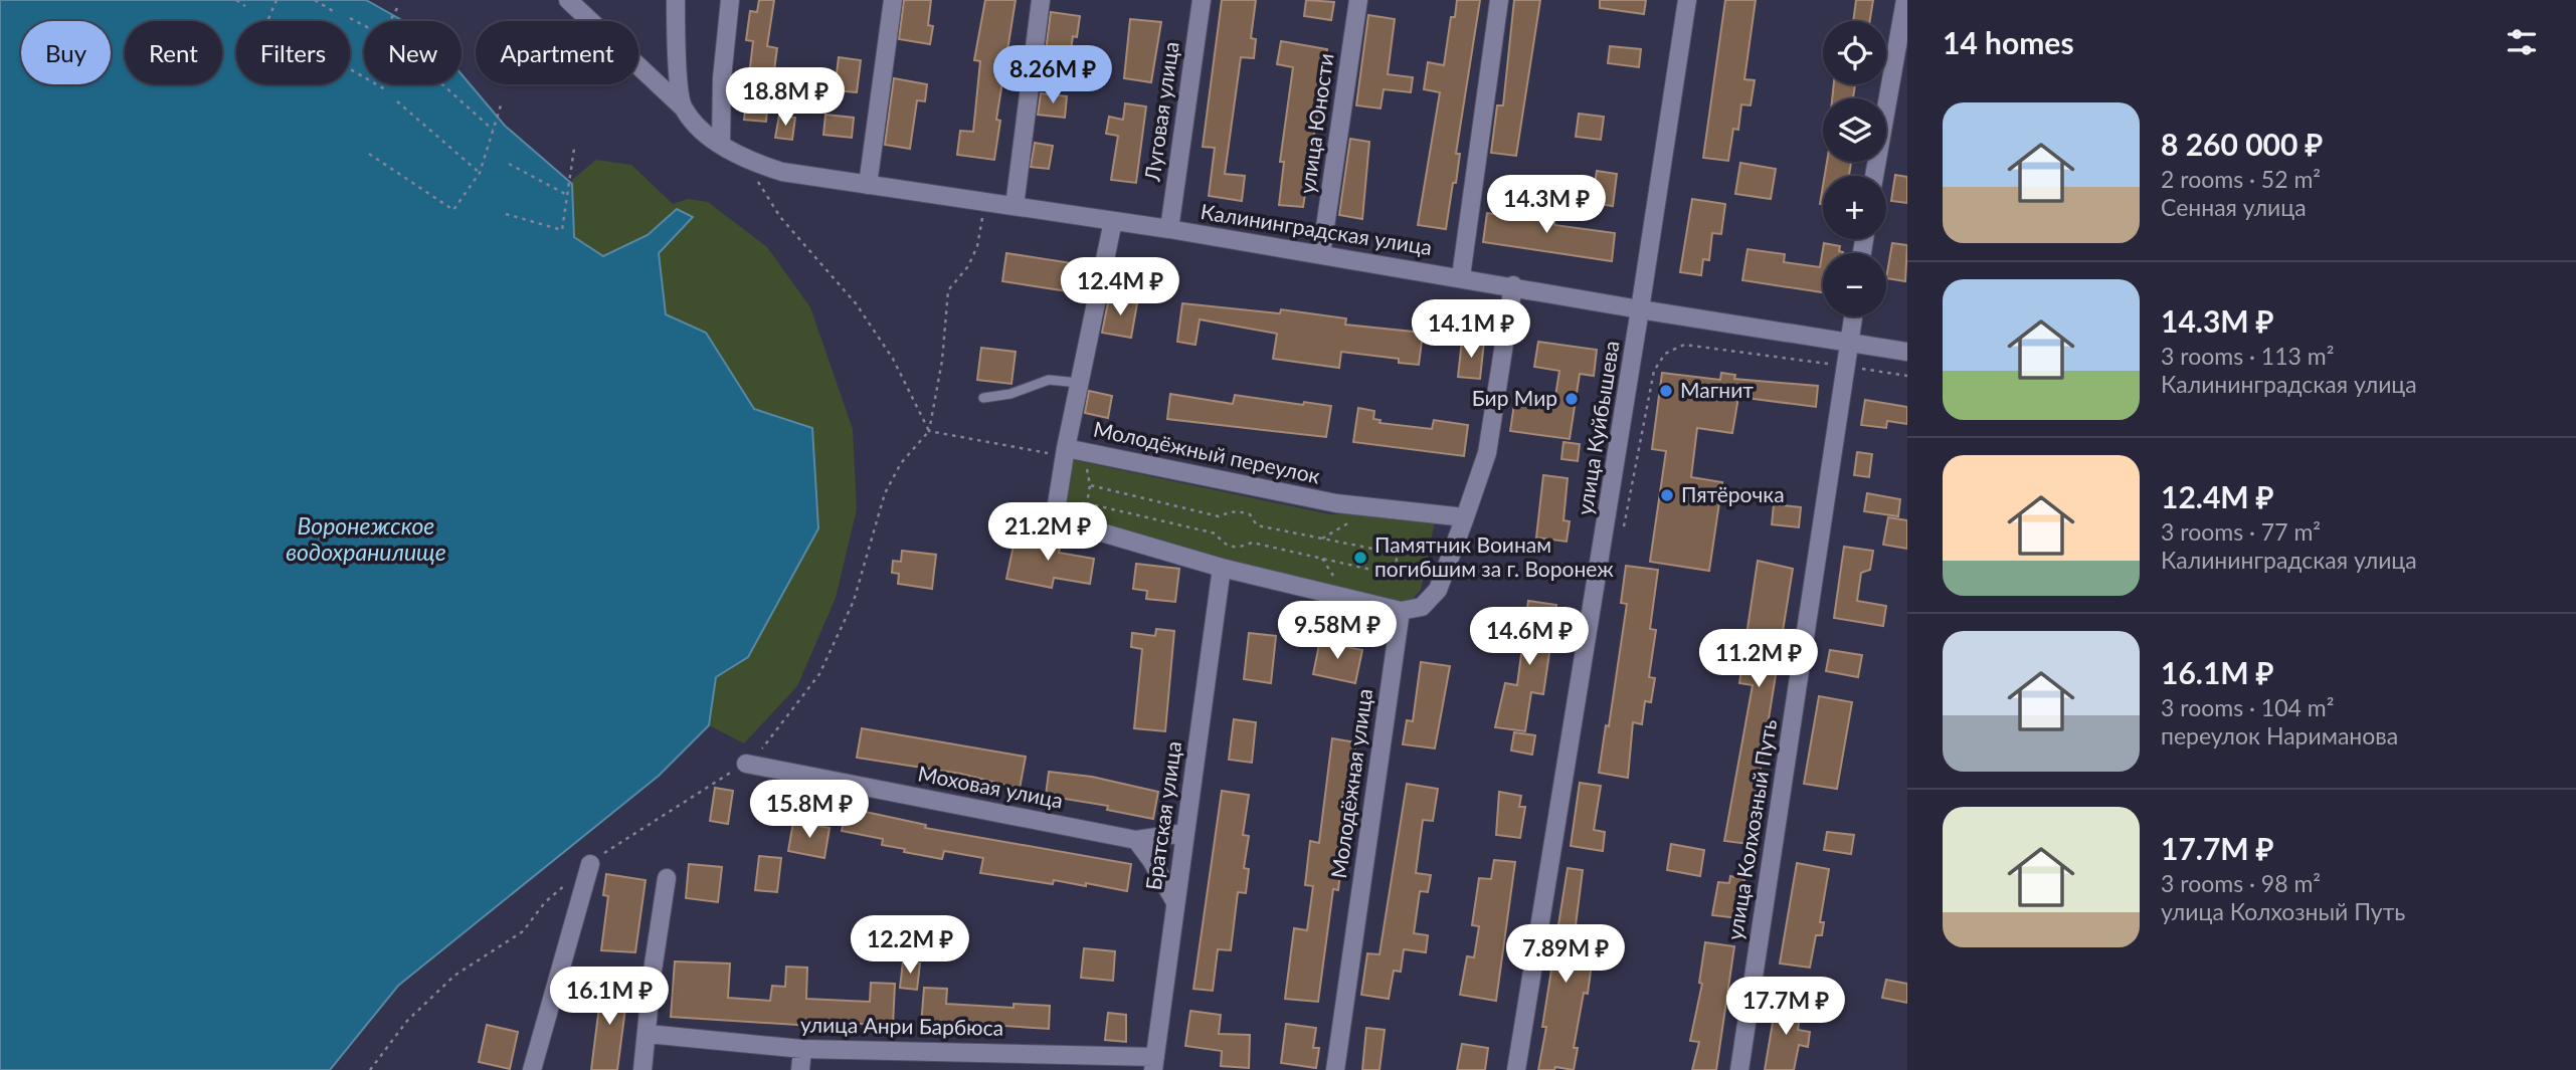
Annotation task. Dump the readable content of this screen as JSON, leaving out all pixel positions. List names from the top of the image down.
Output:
{
  "streets": {
    "street": [
      "Луговая улица",
      "улица Юности",
      "Калининградская улица",
      "улица Куйбышева",
      "Молодёжный переулок",
      "Молодёжная улица",
      "Моховая улица",
      "Братская улица",
      "улица Колхозный Путь",
      "улица Анри Барбюса"
    ]
  },
  "crossings": [
    ["Луговая улица", "Калининградская улица"],
    ["улица Юности", "Калининградская улица"],
    ["Калининградская улица", "улица Куйбышева"],
    ["Калининградская улица", "улица Колхозный Путь"],
    ["Молодёжный переулок", "Молодёжная улица"],
    ["Молодёжный переулок", "Братская улица"],
    ["Моховая улица", "Братская улица"],
    ["Братская улица", "улица Анри Барбюса"]
  ],
  "water": ["Воронежское водохранилище"],
  "places": [
    "Магнит",
    "Бир Мир",
    "Пятёрочка",
    "Памятник Воинам погибшим за г. Воронеж"
  ],
  "page": {
    "heading": "14 homes",
    "map_buttons": ["+", "−"],
    "chip": [
      "Buy",
      "Rent",
      "Filters",
      "New",
      "Apartment"
    ],
    "price": [
      "8.26M ₽",
      "18.8M ₽",
      "14.3M ₽",
      "12.4M ₽",
      "14.1M ₽",
      "21.2M ₽",
      "9.58M ₽",
      "14.6M ₽",
      "11.2M ₽",
      "15.8M ₽",
      "12.2M ₽",
      "7.89M ₽",
      "16.1M ₽",
      "17.7M ₽"
    ],
    "list": [
      {
        "name": "8 260 000 ₽",
        "note": "2 rooms · 52 m² · Сенная улица"
      },
      {
        "name": "14.3M ₽",
        "note": "3 rooms · 113 m² · Калининградская улица"
      },
      {
        "name": "12.4M ₽",
        "note": "3 rooms · 77 m² · Калининградская улица"
      },
      {
        "name": "16.1M ₽",
        "note": "3 rooms · 104 m² · переулок Нариманова"
      },
      {
        "name": "17.7M ₽",
        "note": "3 rooms · 98 m² · улица Колхозный Путь"
      }
    ]
  }
}
